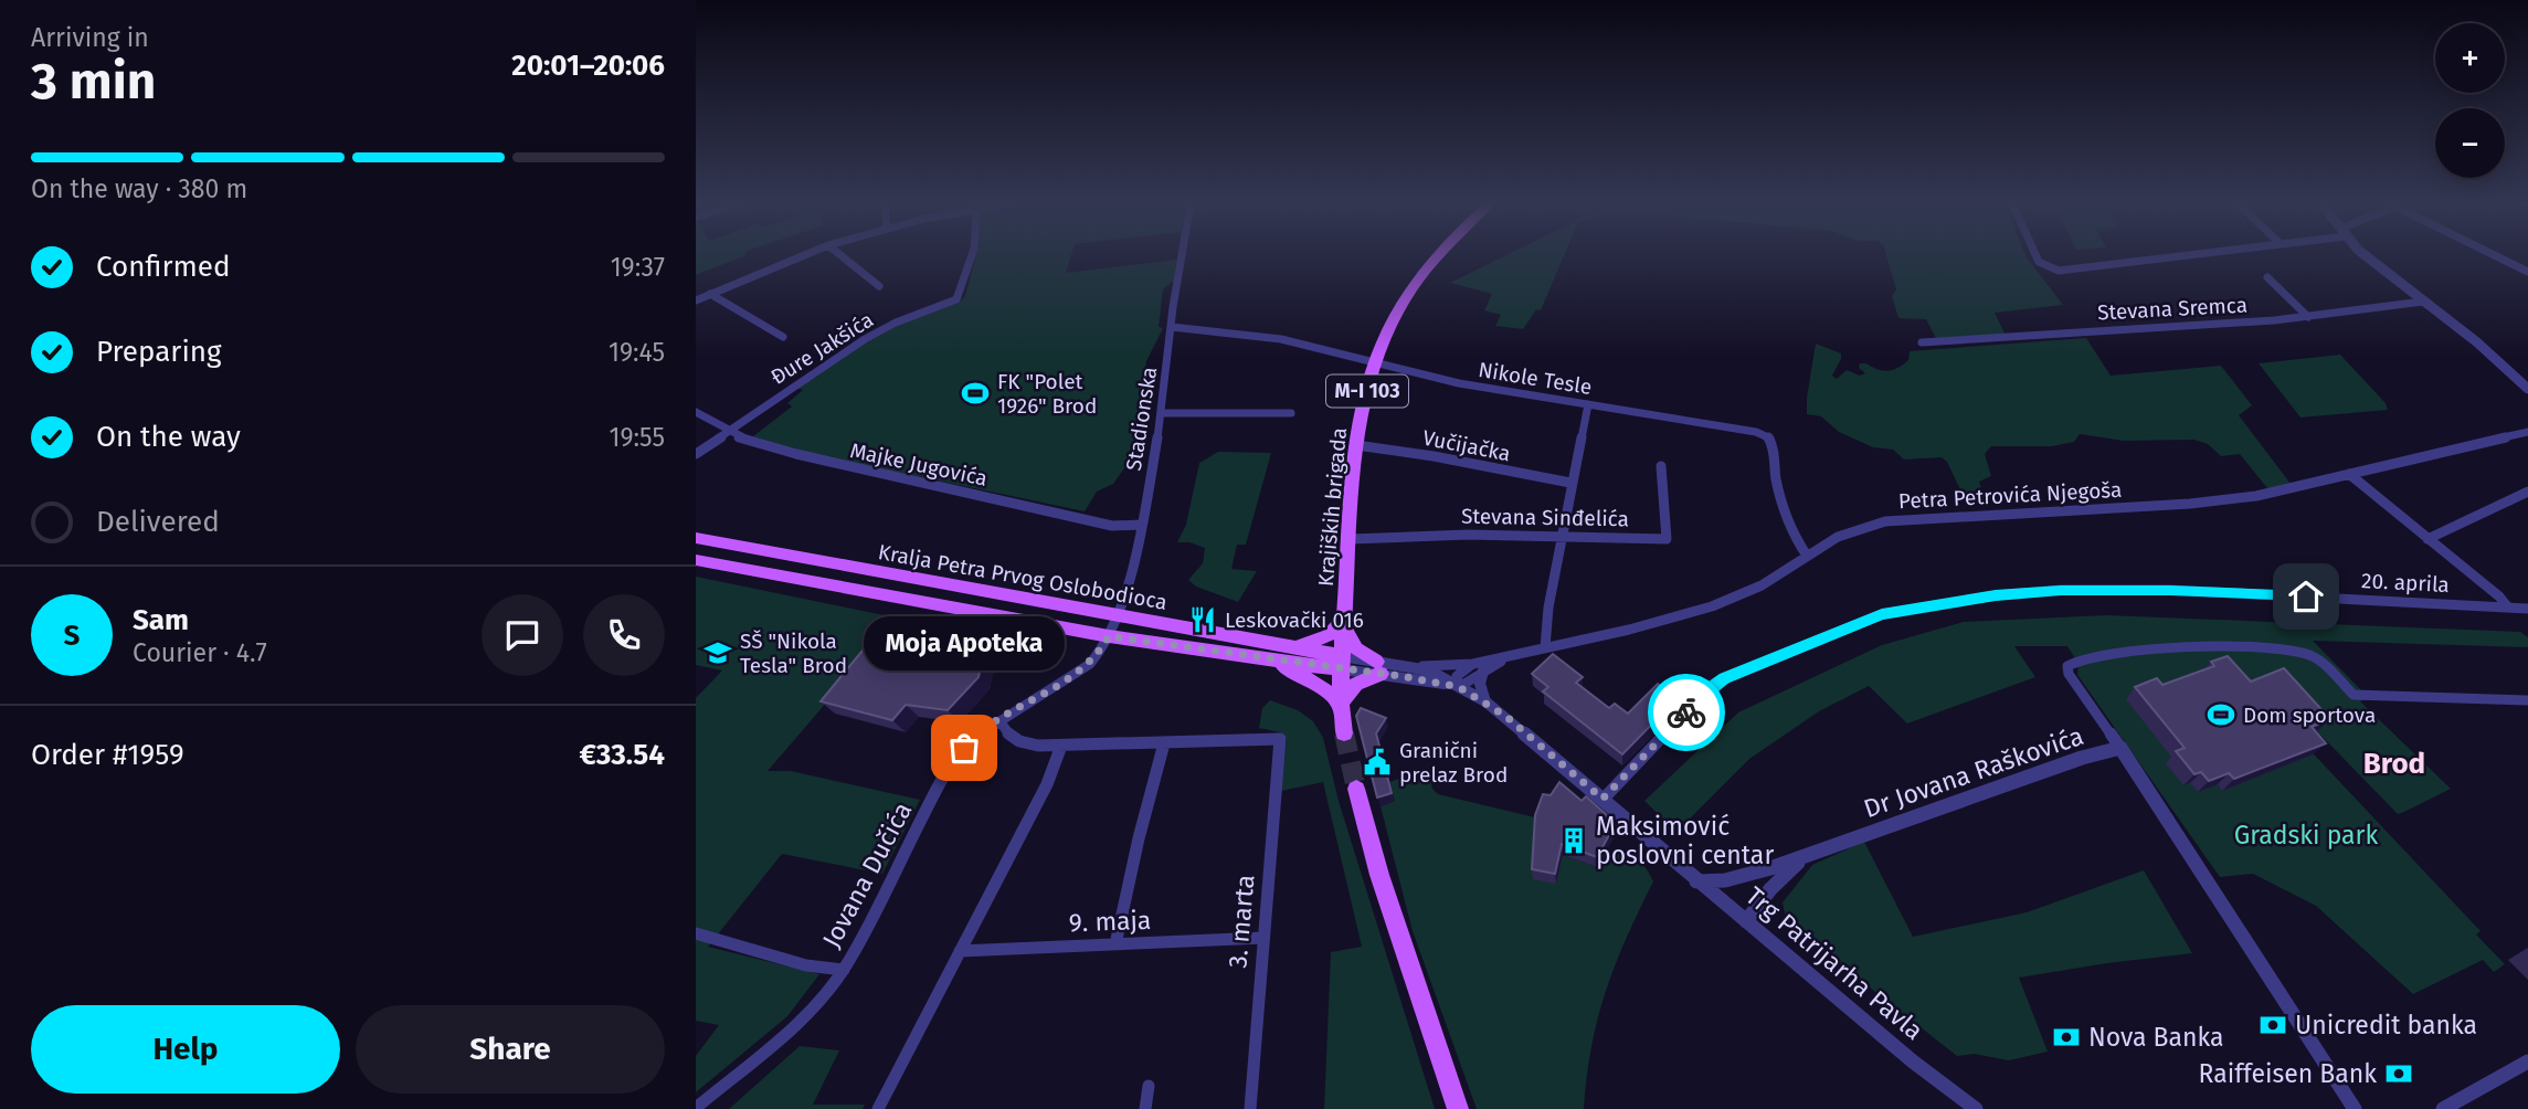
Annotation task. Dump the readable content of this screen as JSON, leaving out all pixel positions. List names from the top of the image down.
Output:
{
  "streets": {
    "main road": ["M-I 103", "Krajiških brigada", "Kralja Petra Prvog Oslobodioca"],
    "street": [
      "Stevana Sremca",
      "Đure Jakšića",
      "Nikole Tesle",
      "Stadionska",
      "Vučijačka",
      "Majke Jugovića",
      "Petra Petrovića Njegoša",
      "Stevana Sinđelića",
      "20. aprila",
      "Dr Jovana Raškovića",
      "Jovana Dučića",
      "9. maja",
      "3. marta",
      "Trg Patrijarha Pavla"
    ]
  },
  "crossings": [
    ["Đure Jakšića", "Majke Jugovića"],
    ["Nikole Tesle", "Stadionska"],
    ["Nikole Tesle", "Petra Petrovića Njegoša"],
    ["Nikole Tesle", "Krajiških brigada"],
    ["M-I 103", "Petra Petrovića Njegoša"],
    ["M-I 103", "Krajiških brigada"],
    ["M-I 103", "Kralja Petra Prvog Oslobodioca"],
    ["Stadionska", "Majke Jugovića"],
    ["Stadionska", "Kralja Petra Prvog Oslobodioca"],
    ["Stadionska", "Jovana Dučića"],
    ["Vučijačka", "Krajiških brigada"],
    ["Petra Petrovića Njegoša", "Krajiških brigada"],
    ["Petra Petrovića Njegoša", "Kralja Petra Prvog Oslobodioca"],
    ["Petra Petrovića Njegoša", "Trg Patrijarha Pavla"],
    ["Krajiških brigada", "Stevana Sinđelića"],
    ["Krajiških brigada", "Kralja Petra Prvog Oslobodioca"],
    ["Kralja Petra Prvog Oslobodioca", "Jovana Dučića"],
    ["20. aprila", "Trg Patrijarha Pavla"],
    ["Dr Jovana Raškovića", "Trg Patrijarha Pavla"],
    ["9. maja", "3. marta"]
  ],
  "districts": ["Brod"],
  "parks": ["Gradski park"],
  "places": {
    "sports": ["FK \"Polet 1926\" Brod", "Dom sportova"],
    "restaurant": ["Leskovački 016"],
    "school or university": ["SŠ \"Nikola Tesla\" Brod"],
    "other": ["Moja Apoteka"],
    "public building": ["Granični prelaz Brod"],
    "building": ["Maksimović poslovni centar"],
    "bank": ["Unicredit banka", "Nova Banka", "Raiffeisen Bank"]
  },
  "page": {
    "heading": ["3 min", "Arriving in", "20:01–20:06"],
    "panel": [
      "Sam",
      "Courier · 4.7",
      "Order #1959",
      "€33.54"
    ],
    "map_buttons": ["+", "−"],
    "bar": "On the way · 380 m",
    "list": [
      ["Confirmed", "19:37"],
      ["Preparing", "19:45"],
      ["On the way", "19:55"],
      "Delivered"
    ],
    "round": "S",
    "bubble": "Moja Apoteka",
    "buttons": ["Help", "Share"]
  }
}
